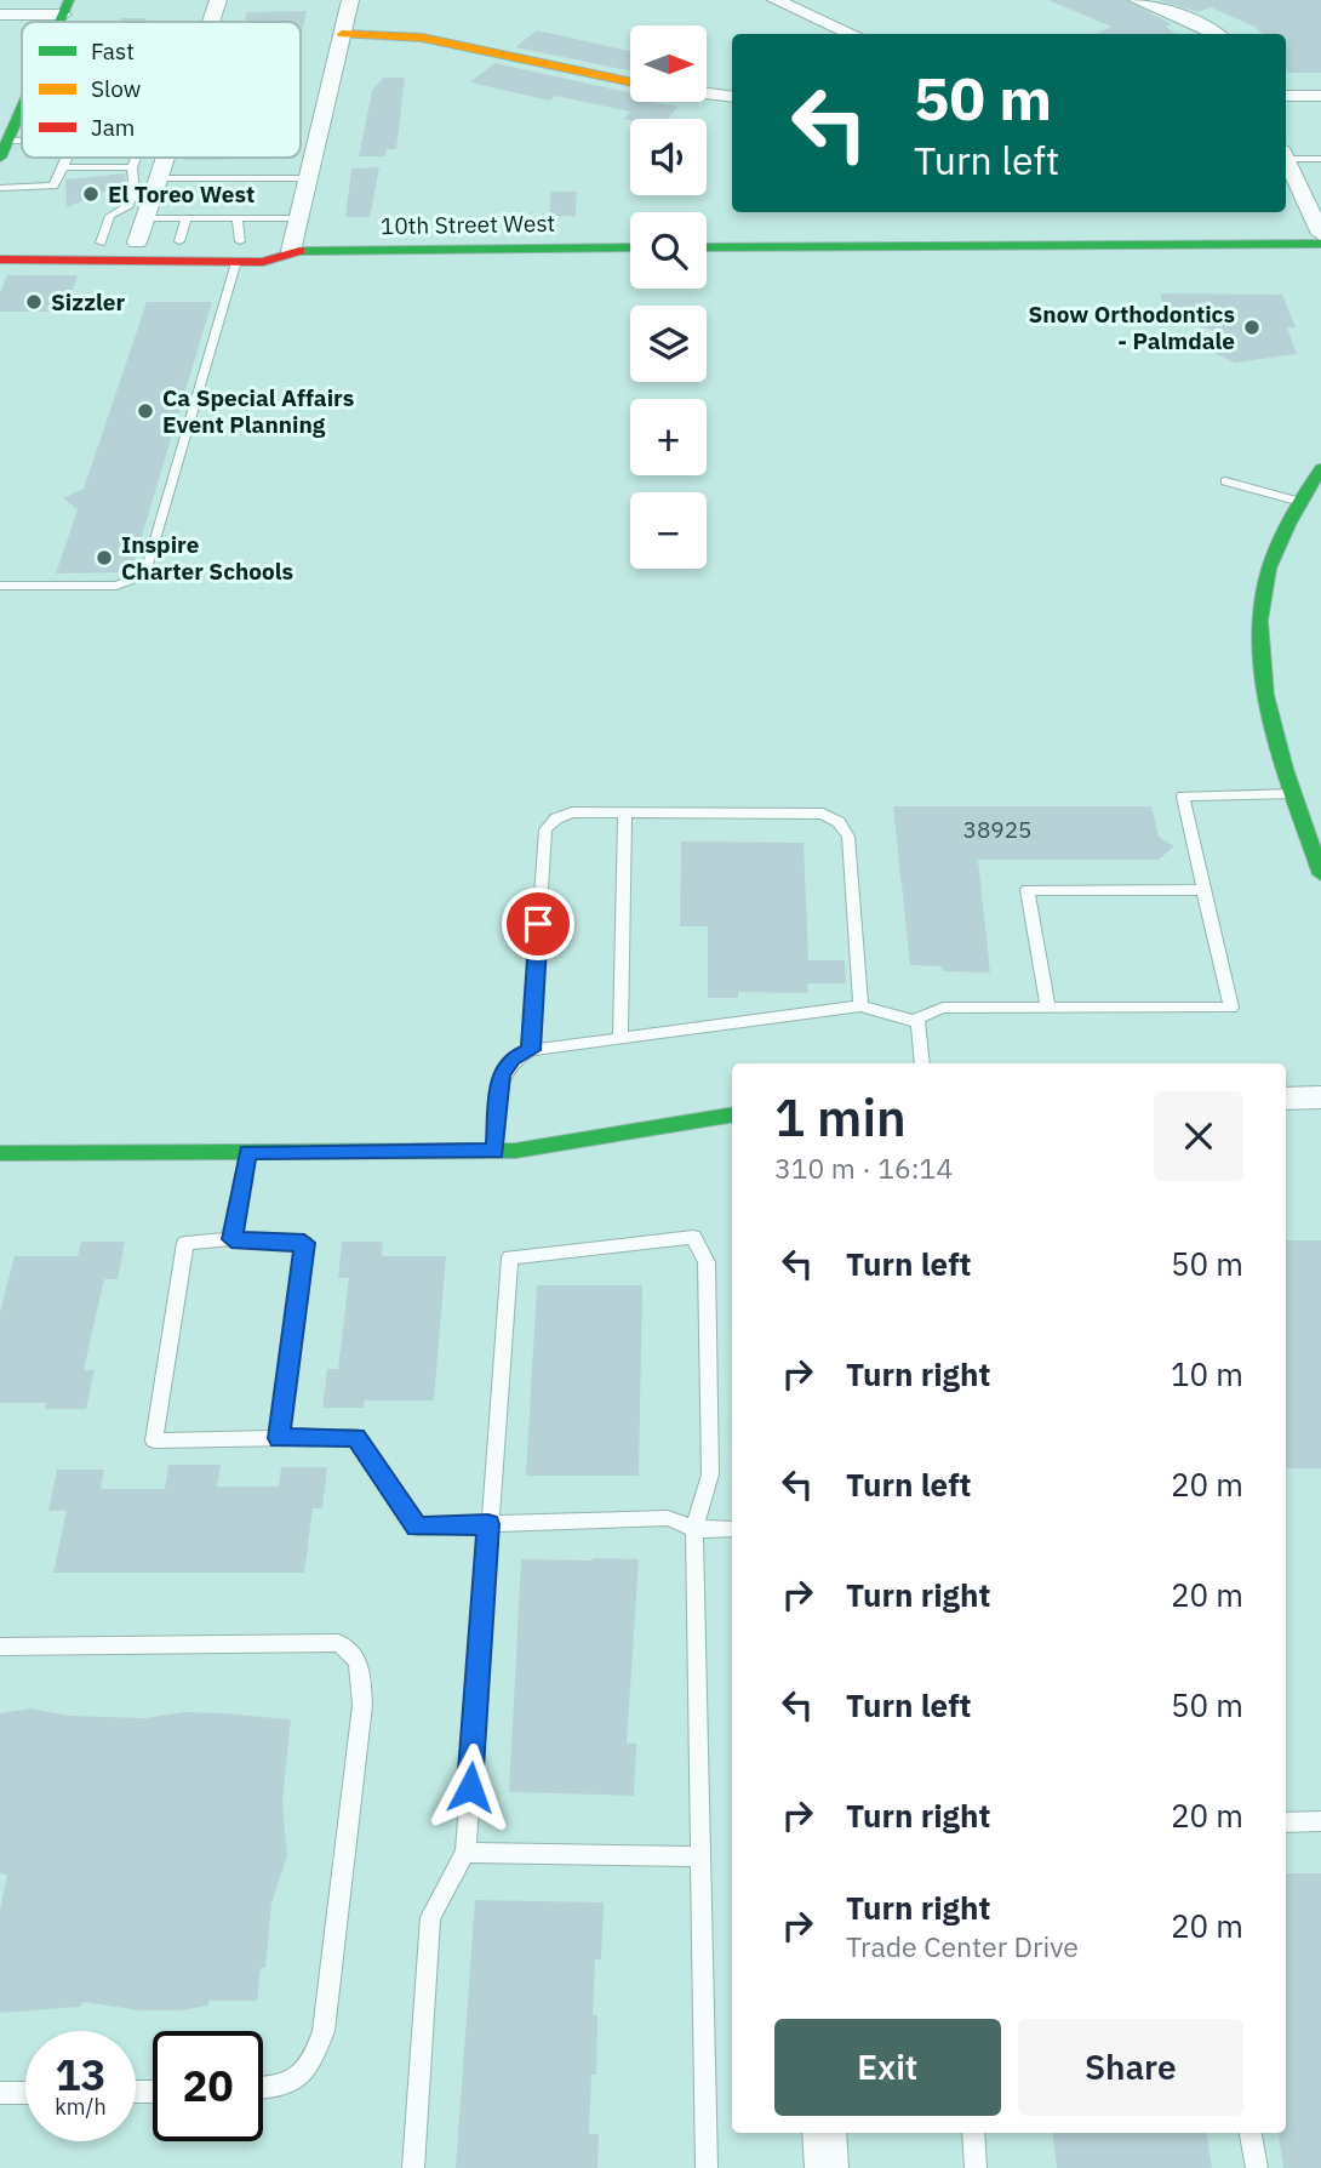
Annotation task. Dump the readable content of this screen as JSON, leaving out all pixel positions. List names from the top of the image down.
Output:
{
  "streets": {
    "main road": ["10th Street West"]
  },
  "places": [
    "El Toreo West",
    "Sizzler",
    "Snow Orthodontics - Palmdale",
    "Ca Special Affairs Event Planning",
    "Inspire Charter Schools"
  ],
  "house_numbers": ["38925"],
  "legend": ["Fast", "Slow", "Jam"],
  "north": "right",
  "page": {
    "map_buttons": ["+", "−"],
    "turn": ["50 m", "Turn left"],
    "heading": ["1 min", "310 m · 16:14"],
    "list": [
      {
        "name": "Turn left",
        "value": "50 m"
      },
      {
        "name": "Turn right",
        "value": "10 m"
      },
      {
        "name": "Turn left",
        "value": "20 m"
      },
      {
        "name": "Turn right",
        "value": "20 m"
      },
      {
        "name": "Turn left",
        "value": "50 m"
      },
      {
        "name": "Turn right",
        "value": "20 m"
      },
      {
        "name": "Turn right",
        "note": "Trade Center Drive",
        "value": "20 m"
      }
    ],
    "buttons": ["Exit", "Share"],
    "speed": "13 km/h",
    "limit": "20"
  }
}
